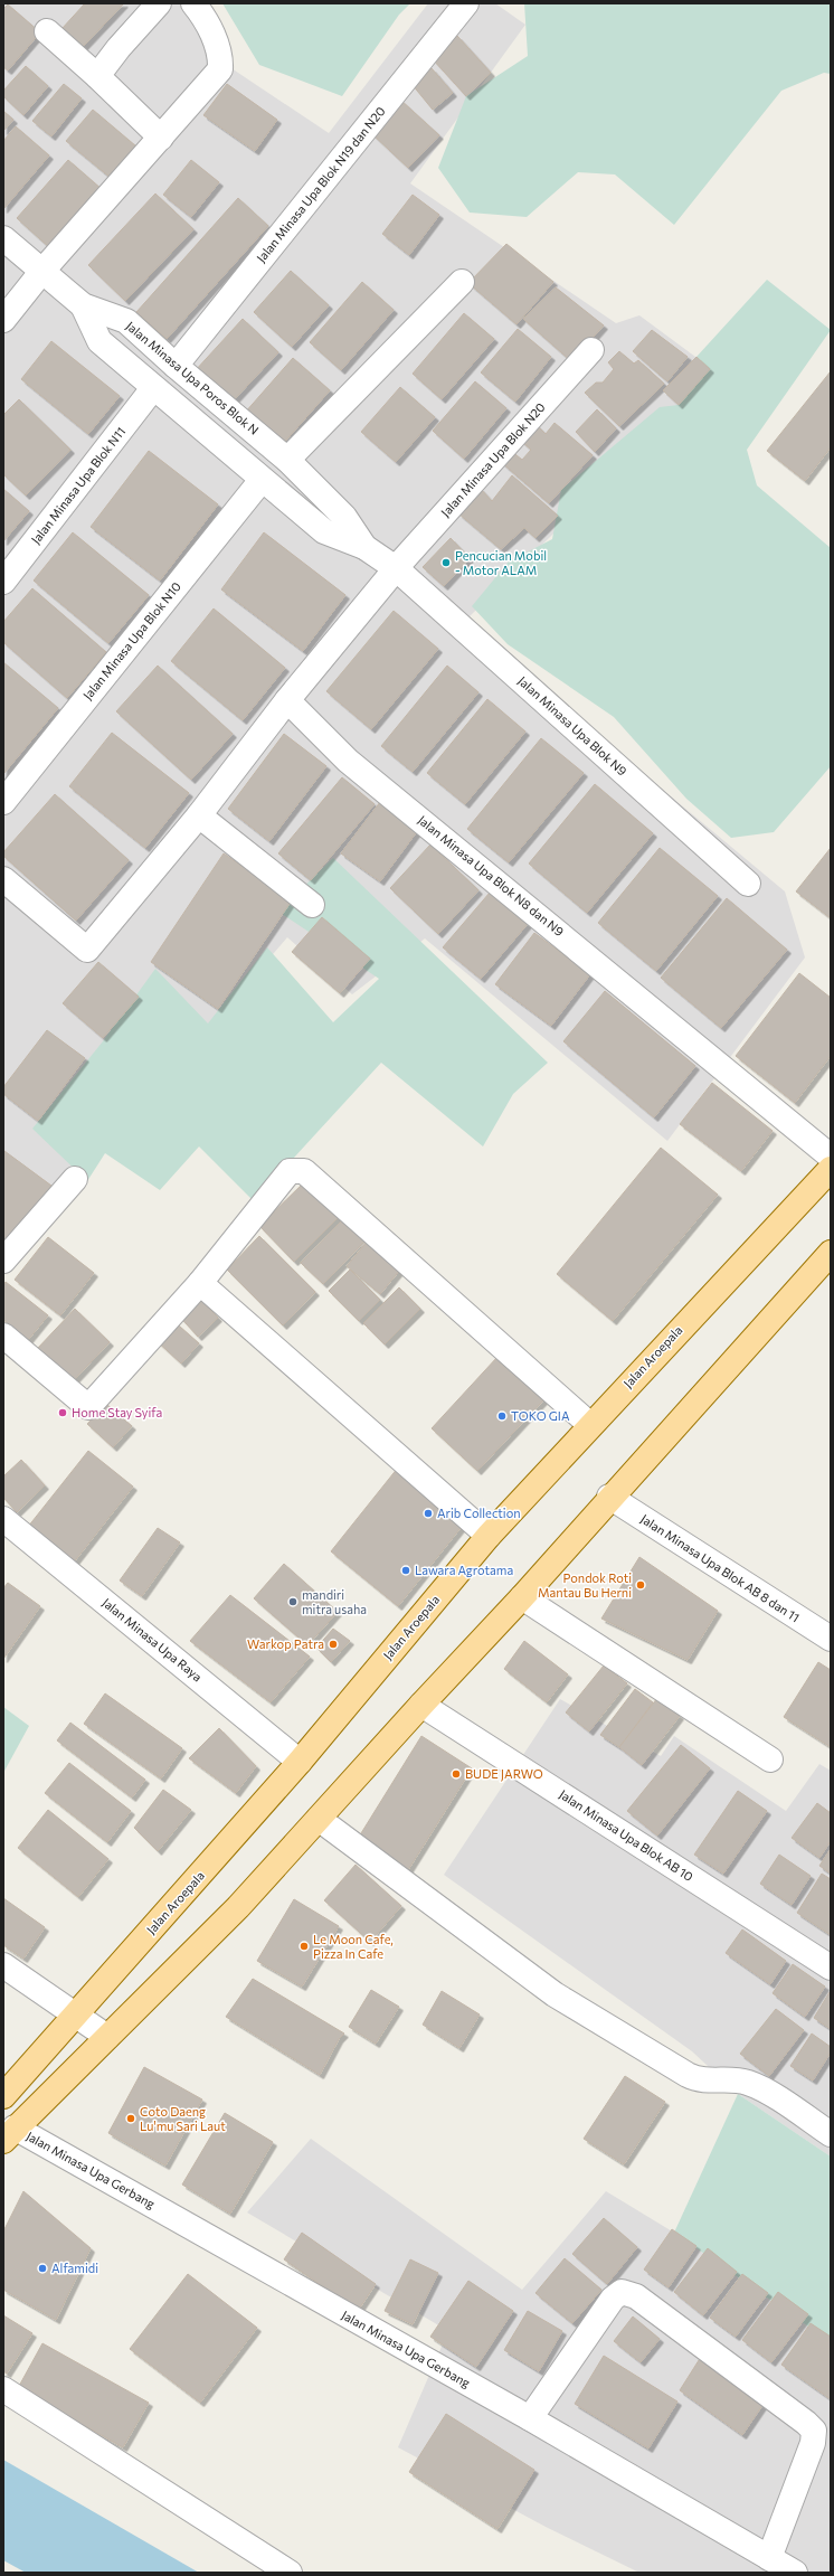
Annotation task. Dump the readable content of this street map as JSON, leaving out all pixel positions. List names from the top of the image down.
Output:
{
  "streets": {
    "main road": ["Jalan Aroepala"],
    "street": [
      "Jalan Minasa Upa Blok N19 dan N20",
      "Jalan Minasa Upa Poros Blok N",
      "Jalan Minasa Upa Blok N20",
      "Jalan Minasa Upa Blok N11",
      "Jalan Minasa Upa Blok N10",
      "Jalan Minasa Upa Blok N9",
      "Jalan Minasa Upa Blok N8 dan N9",
      "Jalan Minasa Upa Blok AB 8 dan 11",
      "Jalan Minasa Upa Raya",
      "Jalan Minasa Upa Blok AB 10",
      "Jalan Minasa Upa Gerbang"
    ]
  },
  "crossings": [
    ["Jalan Minasa Upa Blok N19 dan N20", "Jalan Minasa Upa Poros Blok N"],
    ["Jalan Minasa Upa Poros Blok N", "Jalan Minasa Upa Blok N20"],
    ["Jalan Minasa Upa Poros Blok N", "Jalan Minasa Upa Blok N11"],
    ["Jalan Minasa Upa Poros Blok N", "Jalan Minasa Upa Blok N10"],
    ["Jalan Minasa Upa Poros Blok N", "Jalan Minasa Upa Blok N9"],
    ["Jalan Minasa Upa Blok N20", "Jalan Minasa Upa Blok N9"],
    ["Jalan Aroepala", "Jalan Minasa Upa Raya"]
  ],
  "places": [
    "Pencucian Mobil - Motor ALAM",
    "Home Stay Syifa",
    "TOKO GIA",
    "Arib Collection",
    "Lawara Agrotama",
    "Pondok Roti Mantau Bu Herni",
    "mandiri mitra usaha",
    "Warkop Patra",
    "BUDE JARWO",
    "Le Moon Cafe, Pizza In Cafe",
    "Coto Daeng Lu'mu Sari Laut",
    "Alfamidi"
  ]
}
